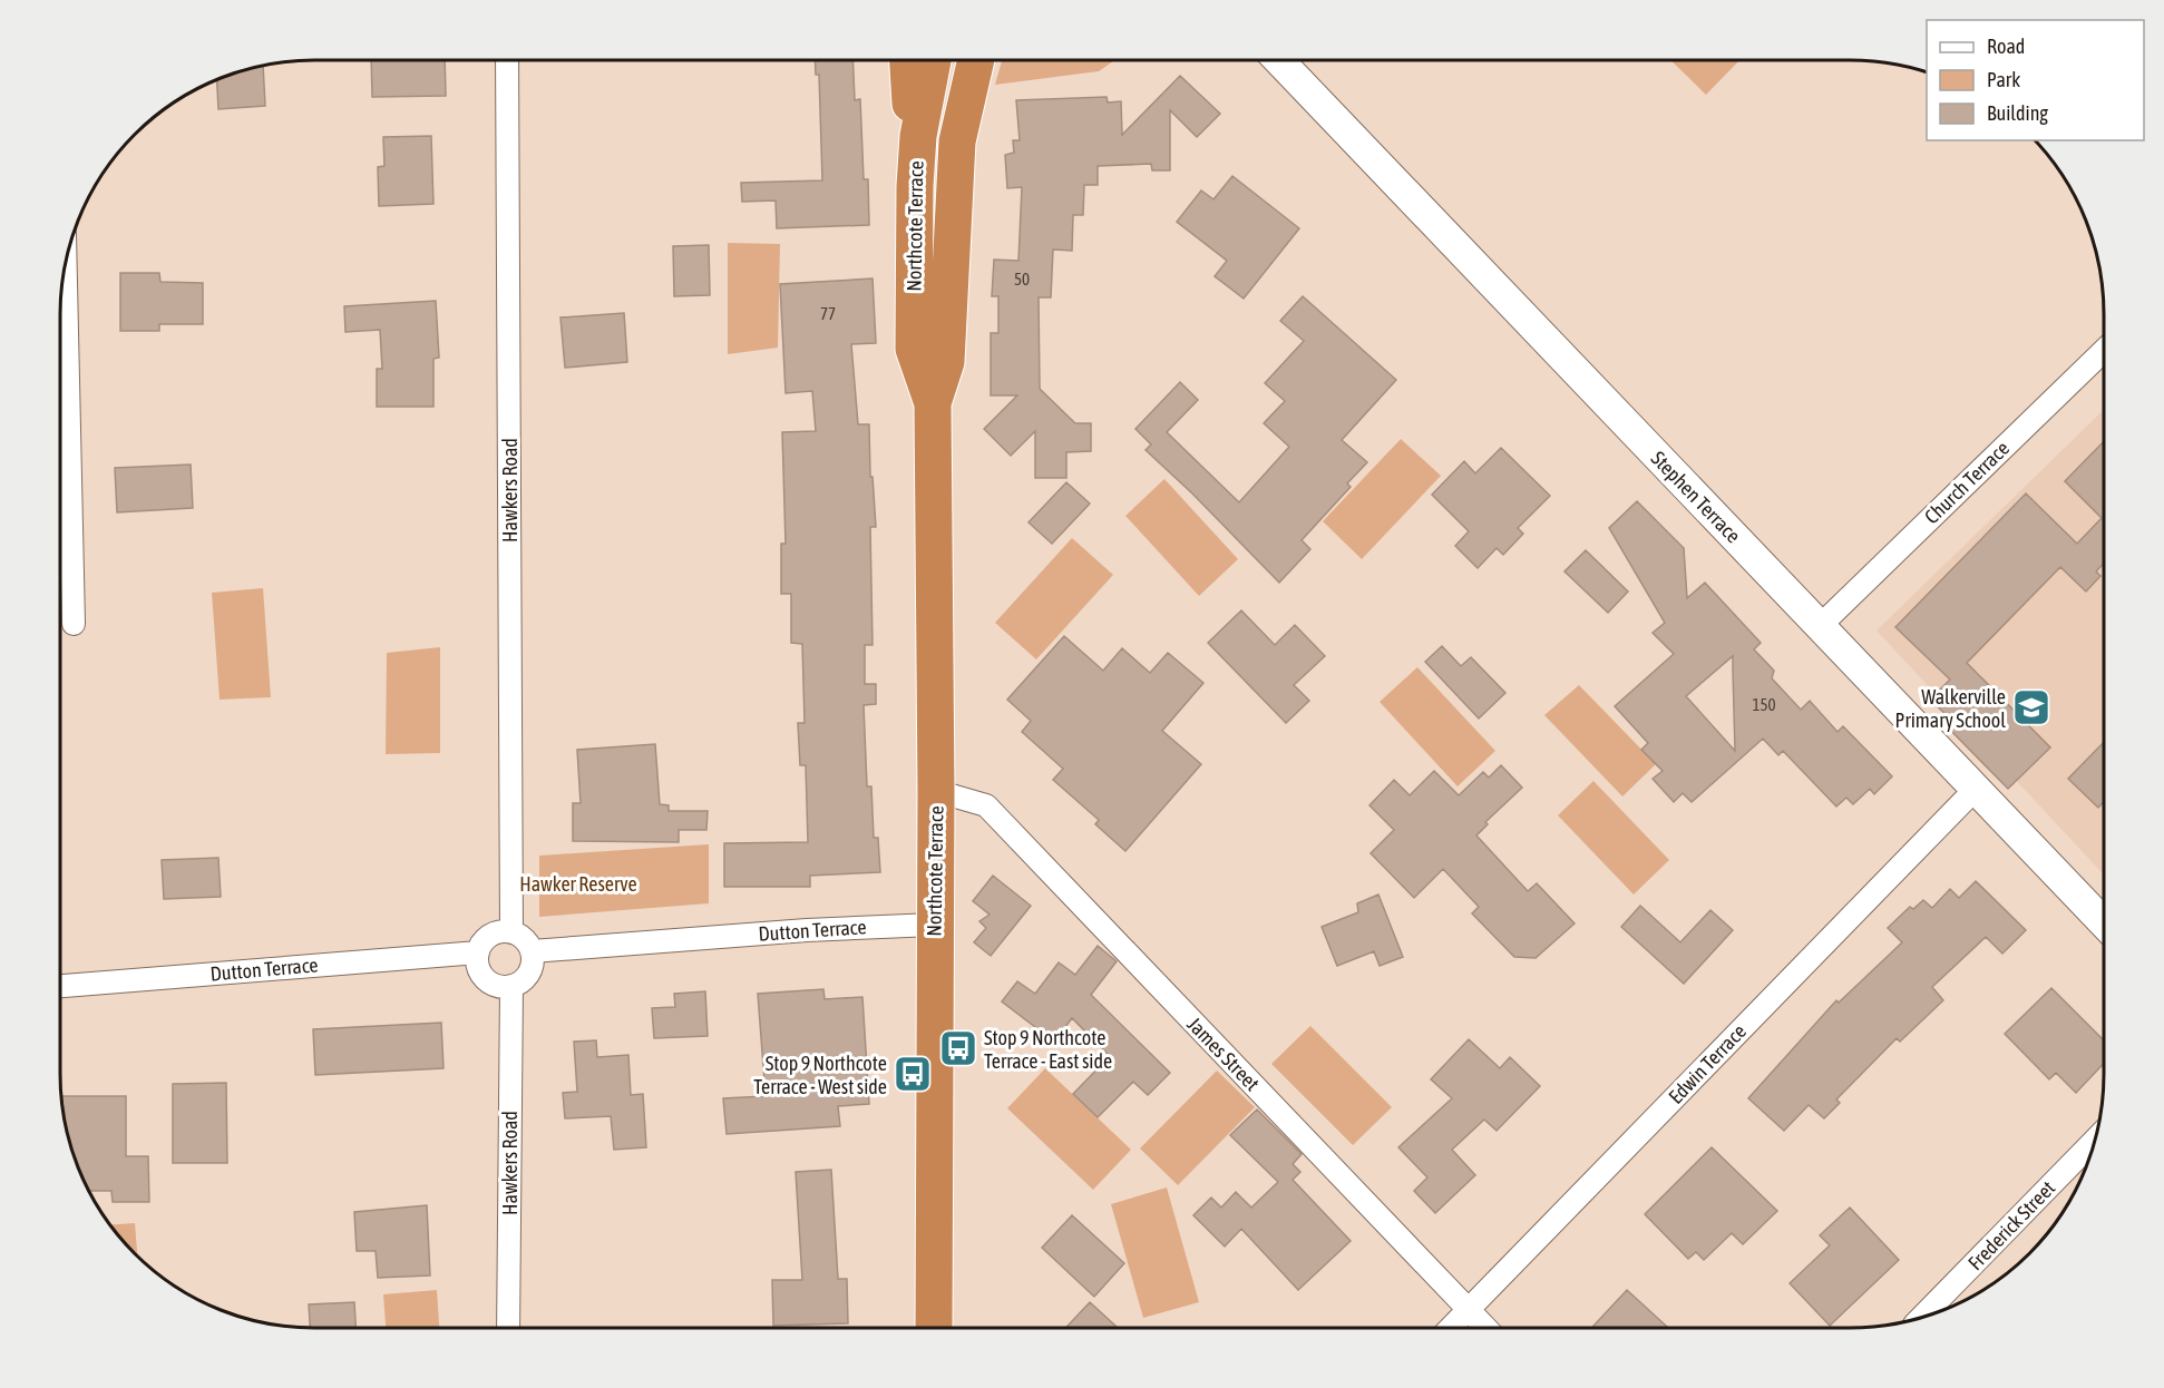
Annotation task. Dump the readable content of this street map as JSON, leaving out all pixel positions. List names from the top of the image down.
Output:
{
  "streets": {
    "highway": ["Northcote Terrace"],
    "main road": ["Stephen Terrace"],
    "street": [
      "Church Terrace",
      "Hawkers Road",
      "Dutton Terrace",
      "James Street",
      "Edwin Terrace",
      "Frederick Street"
    ]
  },
  "crossings": [
    ["Northcote Terrace", "Dutton Terrace"],
    ["Northcote Terrace", "James Street"],
    ["Church Terrace", "Stephen Terrace"],
    ["Hawkers Road", "Dutton Terrace"],
    ["Stephen Terrace", "Edwin Terrace"],
    ["James Street", "Edwin Terrace"]
  ],
  "parks": ["Hawker Reserve"],
  "places": {
    "school or university": ["Walkerville Primary School"],
    "bus stop": ["Stop 9 Northcote Terrace - East side", "Stop 9 Northcote Terrace - West side"]
  },
  "house_numbers": ["50", "77", "150"],
  "legend": ["Road", "Park", "Building"]
}
